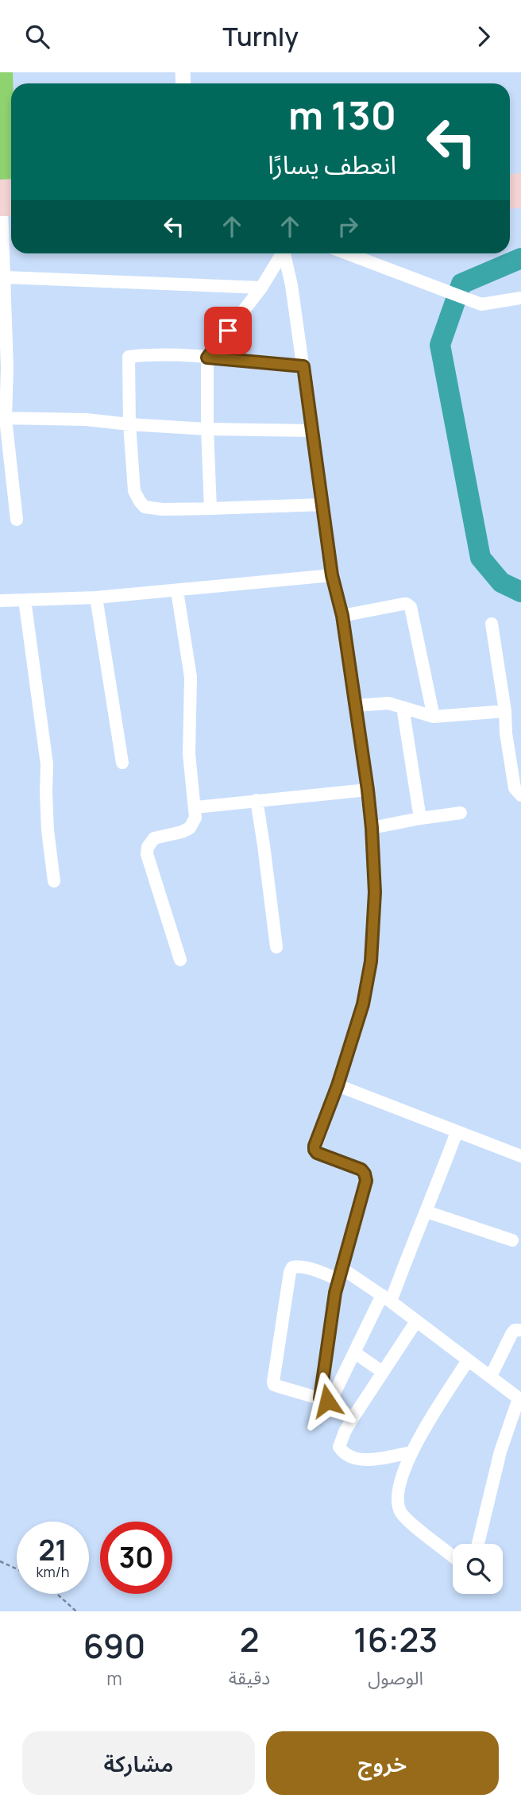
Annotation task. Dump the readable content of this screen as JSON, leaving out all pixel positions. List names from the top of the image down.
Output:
{
  "page": {
    "header": "Turnly",
    "turn": ["130 m", "انعطف يسارًا"],
    "speed": "21 km/h",
    "limit": "30",
    "eta": [
      "16:23",
      "الوصول",
      "2",
      "دقيقة",
      "690",
      "m"
    ],
    "buttons": ["خروج", "مشاركة"]
  }
}
